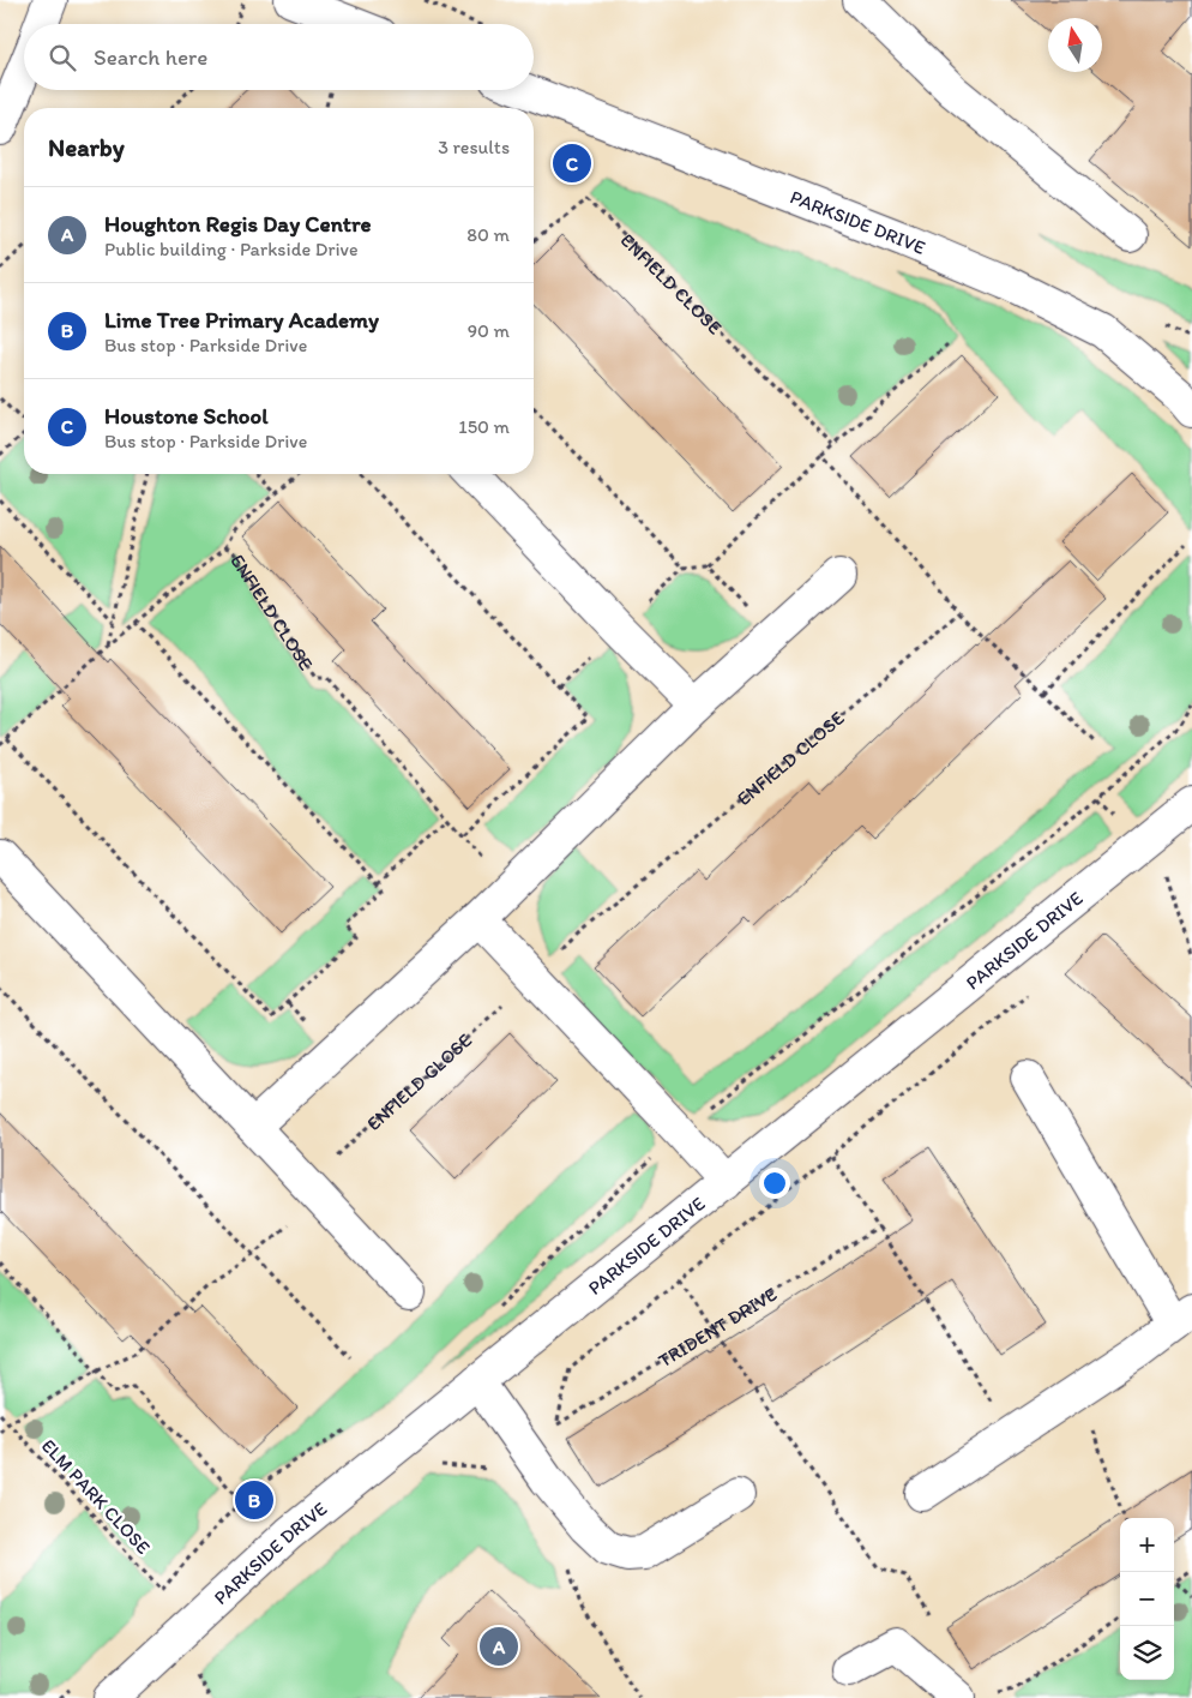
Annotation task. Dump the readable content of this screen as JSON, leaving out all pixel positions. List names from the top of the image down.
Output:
{
  "streets": {
    "street": ["PARKSIDE DRIVE"],
    "path": ["ENFIELD CLOSE", "TRIDENT DRIVE", "ELM PARK CLOSE"]
  },
  "crossings": [
    ["ENFIELD CLOSE", "ELM PARK CLOSE"]
  ],
  "north": "top",
  "page": {
    "search": "Search here",
    "heading": ["Nearby", "3 results"],
    "pins": ["C", "B", "A"],
    "list": [
      {
        "mark": "A",
        "name": "Houghton Regis Day Centre",
        "note": "Public building · Parkside Drive",
        "value": "80 m"
      },
      {
        "mark": "B",
        "name": "Lime Tree Primary Academy",
        "note": "Bus stop · Parkside Drive",
        "value": "90 m"
      },
      {
        "mark": "C",
        "name": "Houstone School",
        "note": "Bus stop · Parkside Drive",
        "value": "150 m"
      }
    ],
    "map_buttons": ["+", "−"]
  }
}
